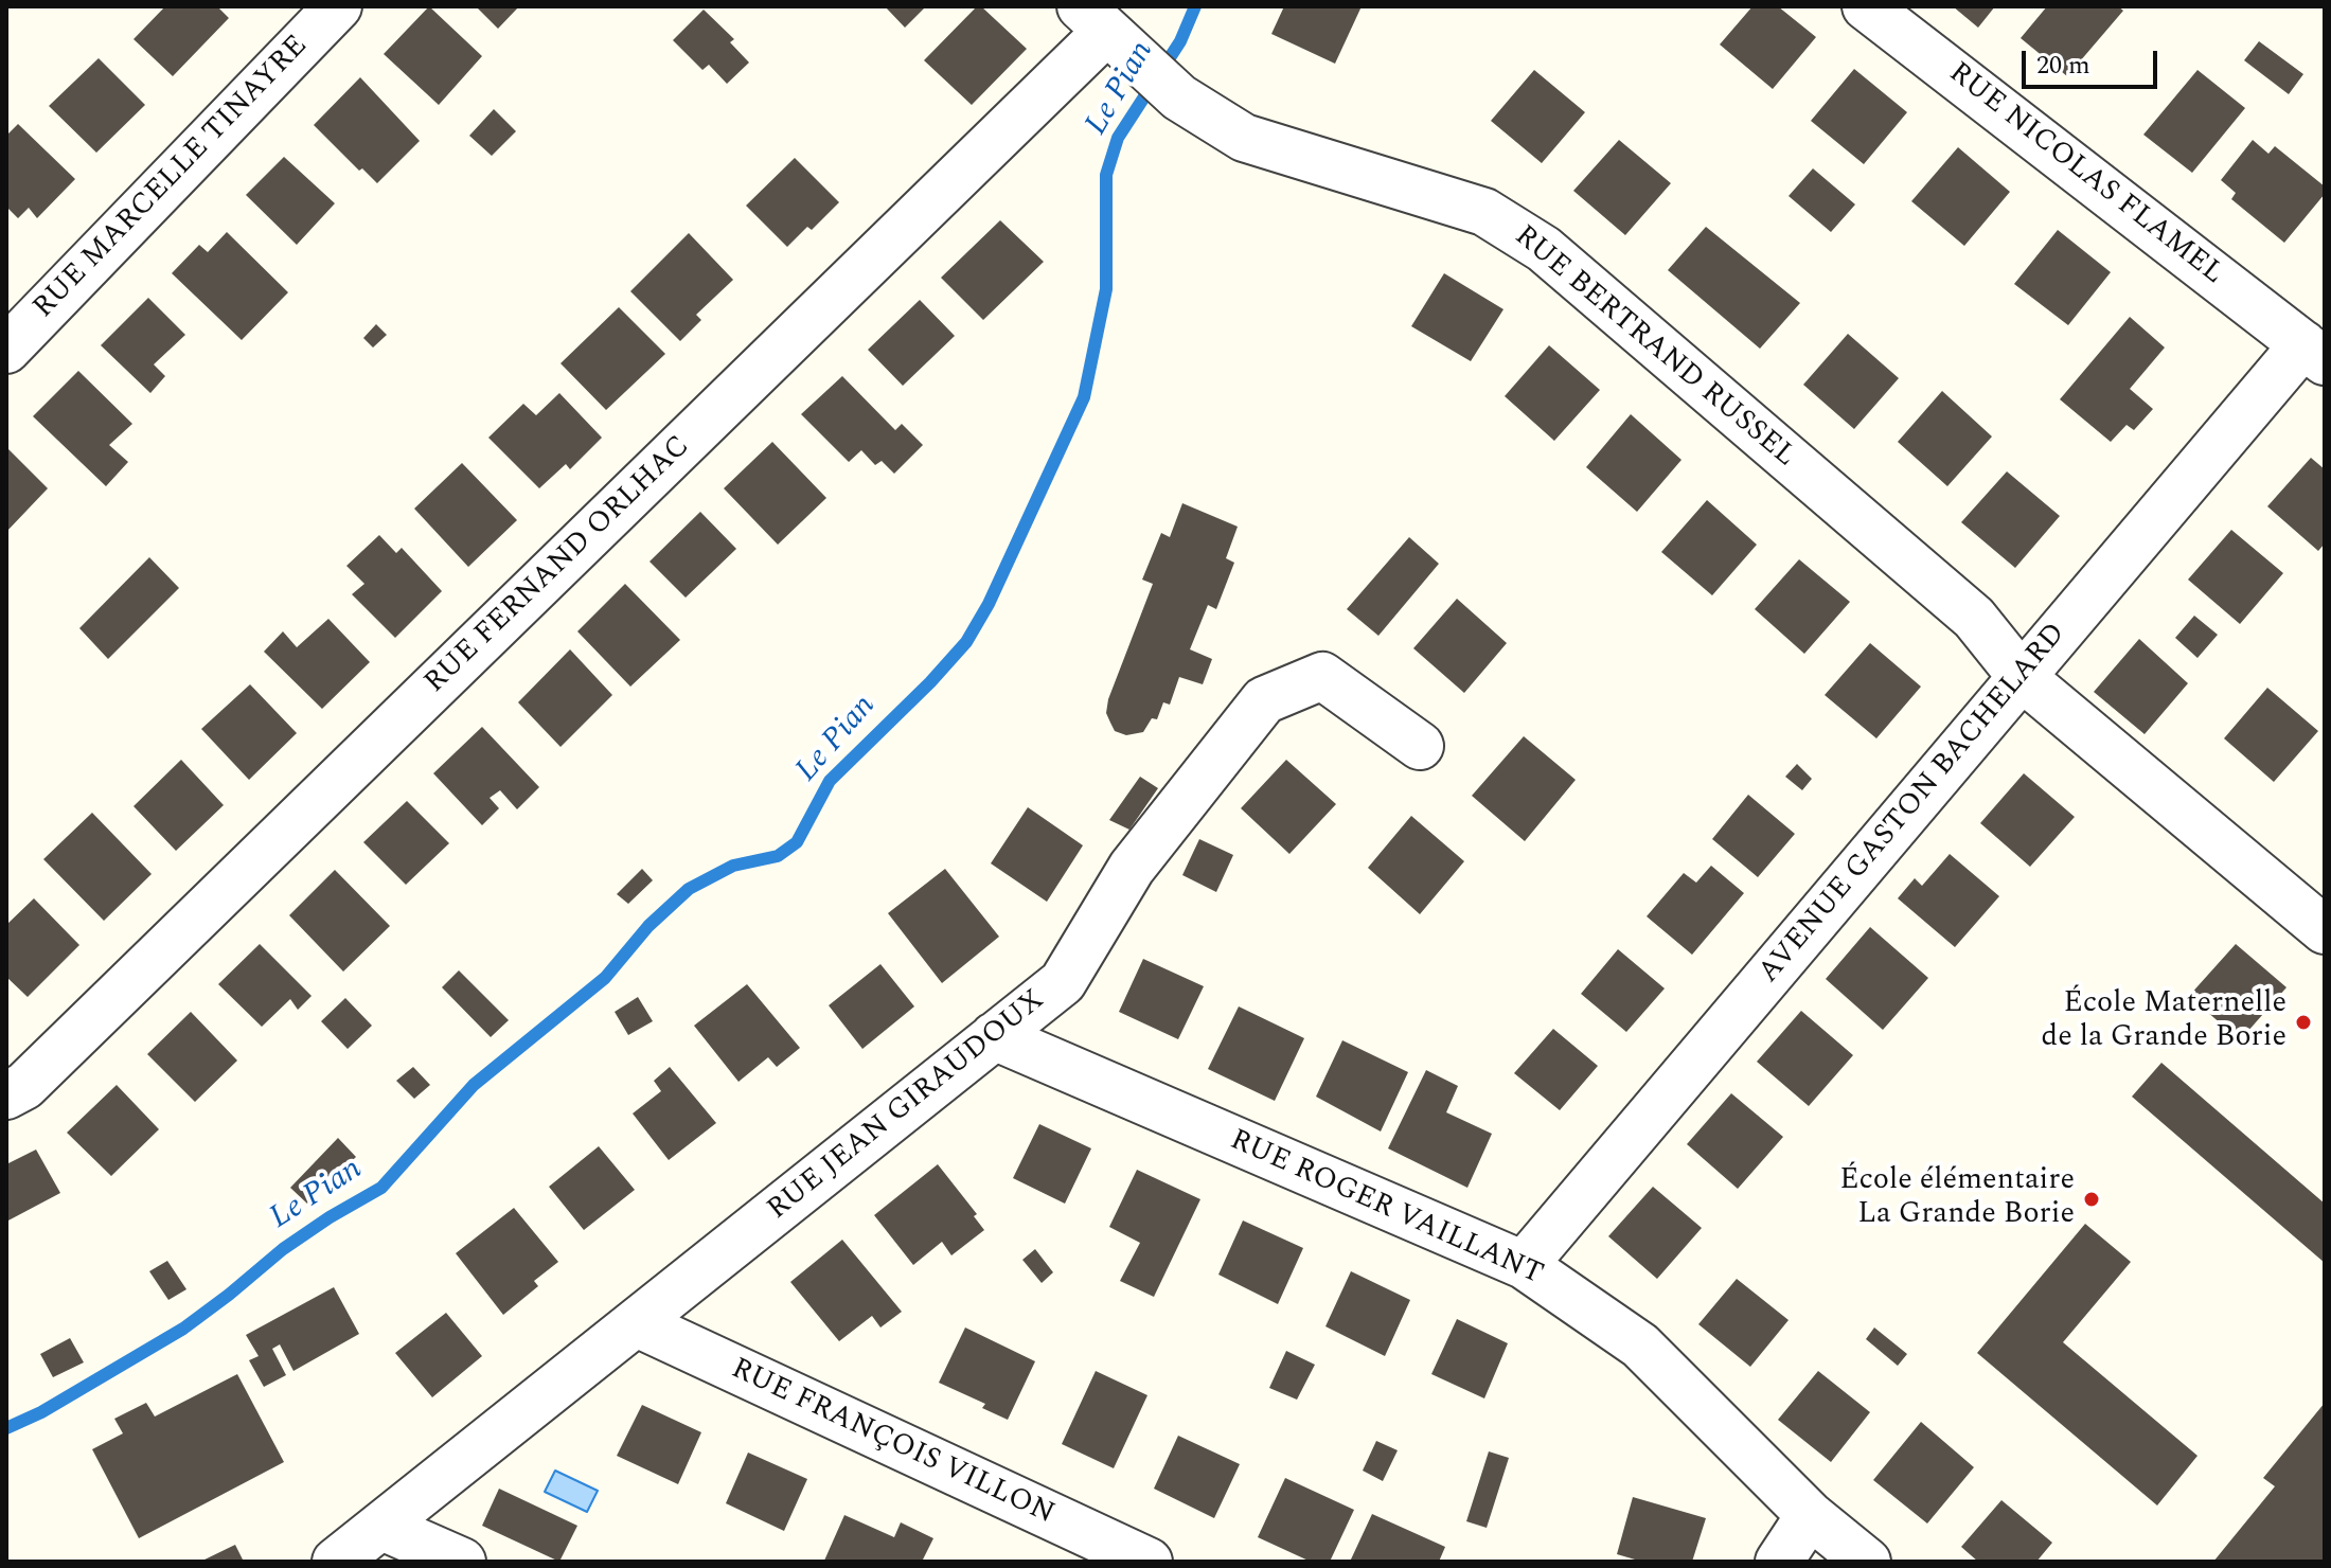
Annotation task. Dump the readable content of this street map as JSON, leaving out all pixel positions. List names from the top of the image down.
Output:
{
  "streets": {
    "street": [
      "RUE NICOLAS FLAMEL",
      "RUE MARCELLE TINAYRE",
      "RUE BERTRAND RUSSEL",
      "RUE FERNAND ORLHAC",
      "AVENUE GASTON BACHELARD",
      "RUE JEAN GIRAUDOUX",
      "RUE ROGER VAILLANT",
      "RUE FRANÇOIS VILLON"
    ]
  },
  "crossings": [
    ["RUE NICOLAS FLAMEL", "AVENUE GASTON BACHELARD"],
    ["RUE BERTRAND RUSSEL", "RUE FERNAND ORLHAC"],
    ["RUE BERTRAND RUSSEL", "AVENUE GASTON BACHELARD"],
    ["AVENUE GASTON BACHELARD", "RUE ROGER VAILLANT"],
    ["RUE JEAN GIRAUDOUX", "RUE ROGER VAILLANT"],
    ["RUE JEAN GIRAUDOUX", "RUE FRANÇOIS VILLON"]
  ],
  "water": ["Le Pian"],
  "places": ["École Maternelle de la Grande Borie", "École élémentaire La Grande Borie"],
  "scale_bar": "20 m"
}
